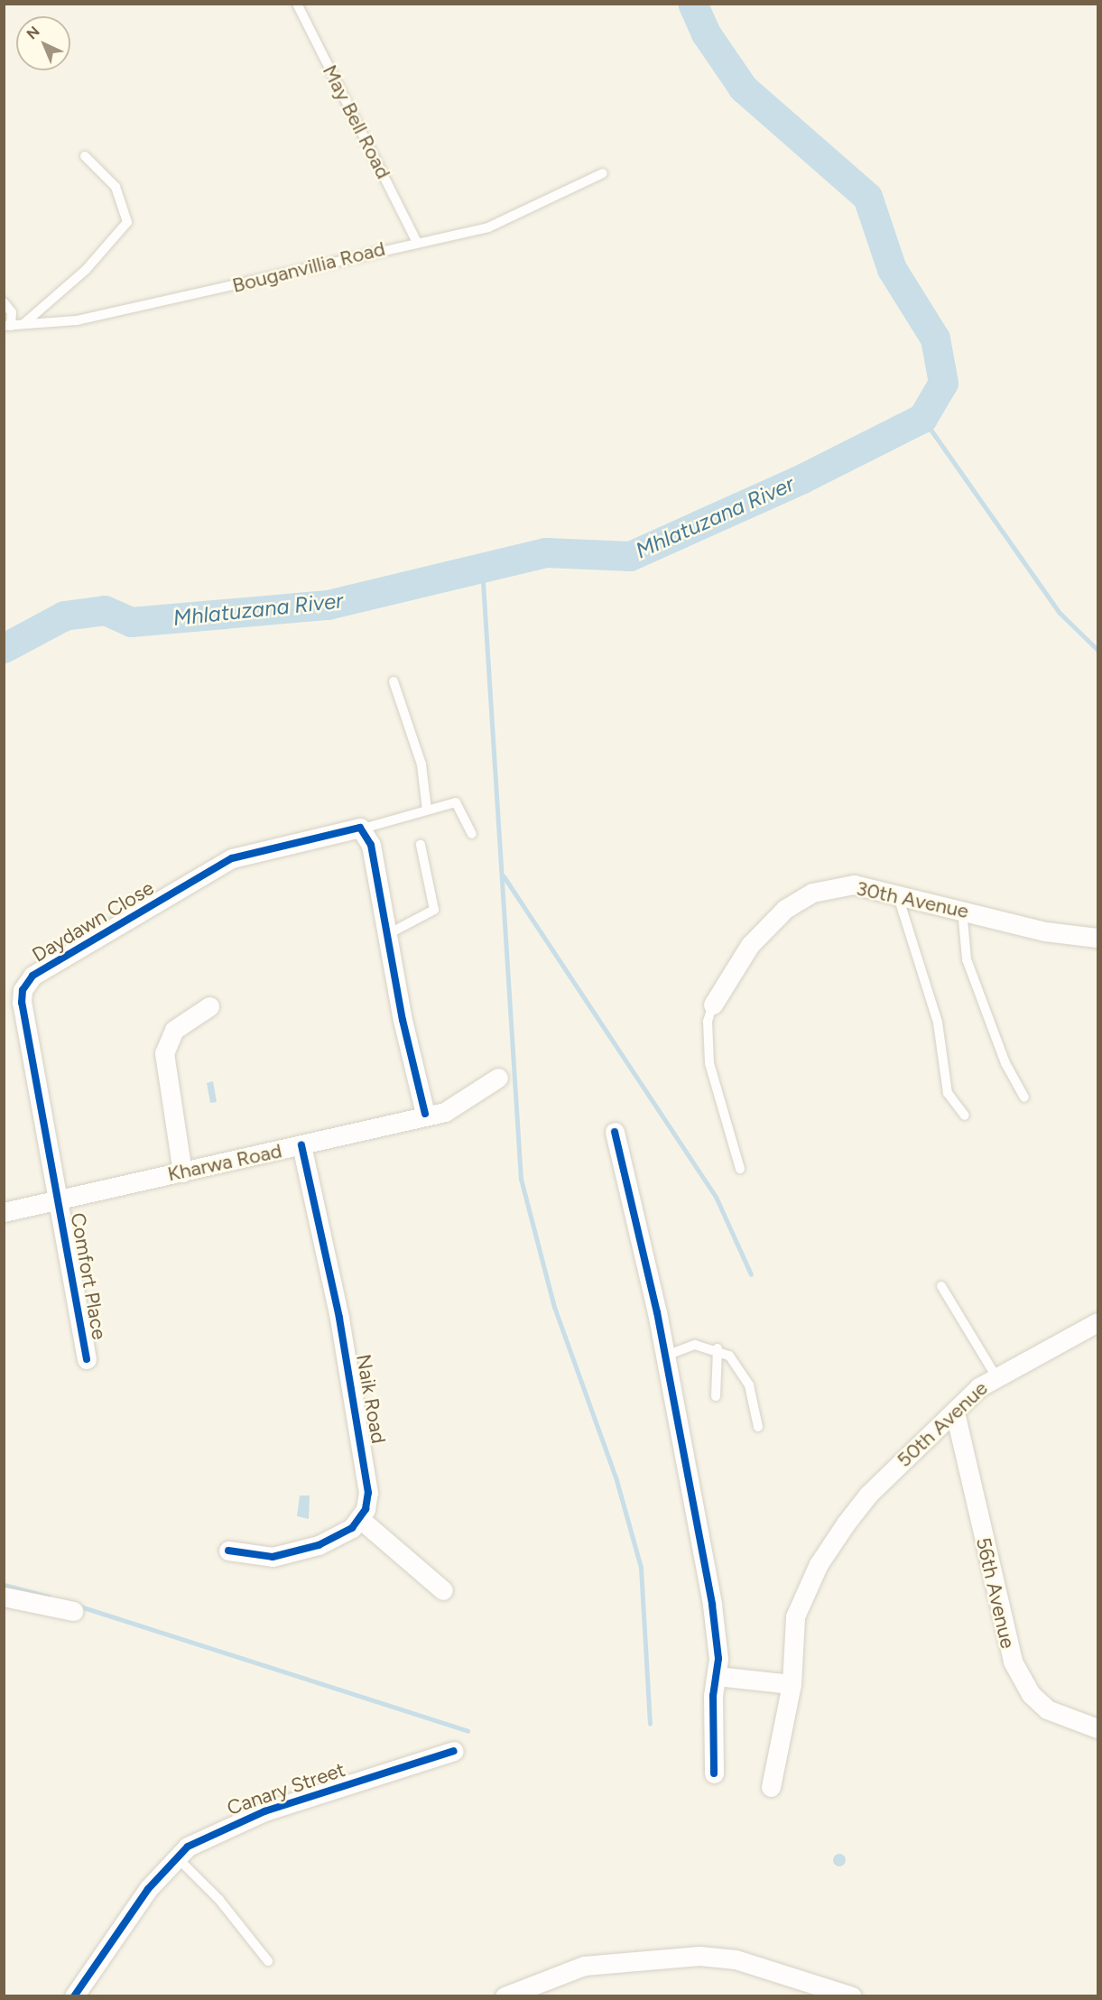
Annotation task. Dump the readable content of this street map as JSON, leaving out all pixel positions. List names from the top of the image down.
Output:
{
  "streets": {
    "street": [
      "30th Avenue",
      "Daydawn Close",
      "Kharwa Road",
      "Comfort Place",
      "Naik Road",
      "50th Avenue",
      "56th Avenue",
      "Canary Street"
    ],
    "lane": ["May Bell Road", "Bouganvillia Road"]
  },
  "crossings": [
    ["May Bell Road", "Bouganvillia Road"],
    ["Daydawn Close", "Kharwa Road"],
    ["Daydawn Close", "Comfort Place"],
    ["Kharwa Road", "Comfort Place"],
    ["Kharwa Road", "Naik Road"],
    ["50th Avenue", "56th Avenue"]
  ],
  "water": ["Mhlatuzana River"],
  "north": "top left"
}
